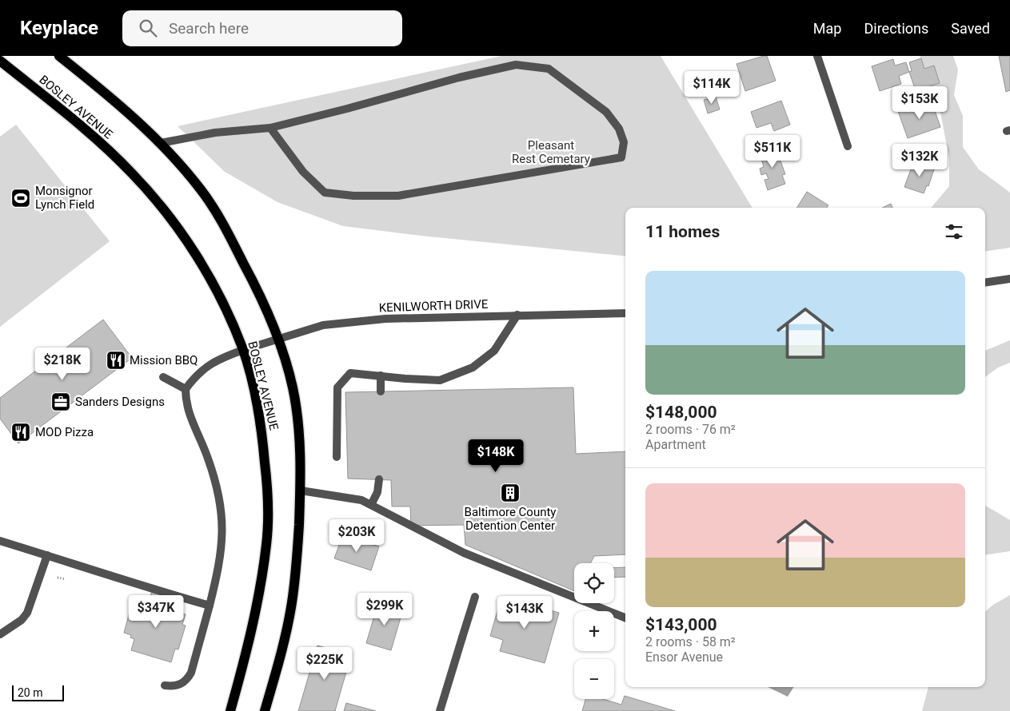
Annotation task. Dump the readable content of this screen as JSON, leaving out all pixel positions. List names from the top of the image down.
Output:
{
  "streets": {
    "main road": ["BOSLEY AVENUE"],
    "street": ["KENILWORTH DRIVE"]
  },
  "crossings": [
    ["BOSLEY AVENUE", "KENILWORTH DRIVE"]
  ],
  "parks": ["Pleasant Rest Cemetary"],
  "places": {
    "sports": ["Monsignor Lynch Field"],
    "restaurant": ["Mission BBQ", "MOD Pizza"],
    "office": ["Sanders Designs"],
    "building": ["Baltimore County Detention Center"]
  },
  "scale_bar": "20 m",
  "page": {
    "header": "Keyplace",
    "search": "Search here",
    "nav": ["Map", "Directions", "Saved"],
    "price": [
      "$114K",
      "$153K",
      "$511K",
      "$132K",
      "$218K",
      "$148K",
      "$203K",
      "$299K",
      "$347K",
      "$143K",
      "$225K"
    ],
    "heading": "11 homes",
    "list": [
      {
        "name": "$148,000",
        "note": "2 rooms · 76 m² · Apartment"
      },
      {
        "name": "$143,000",
        "note": "2 rooms · 58 m² · Ensor Avenue"
      }
    ],
    "map_buttons": ["+", "−"],
    "scale": "20 m"
  }
}
